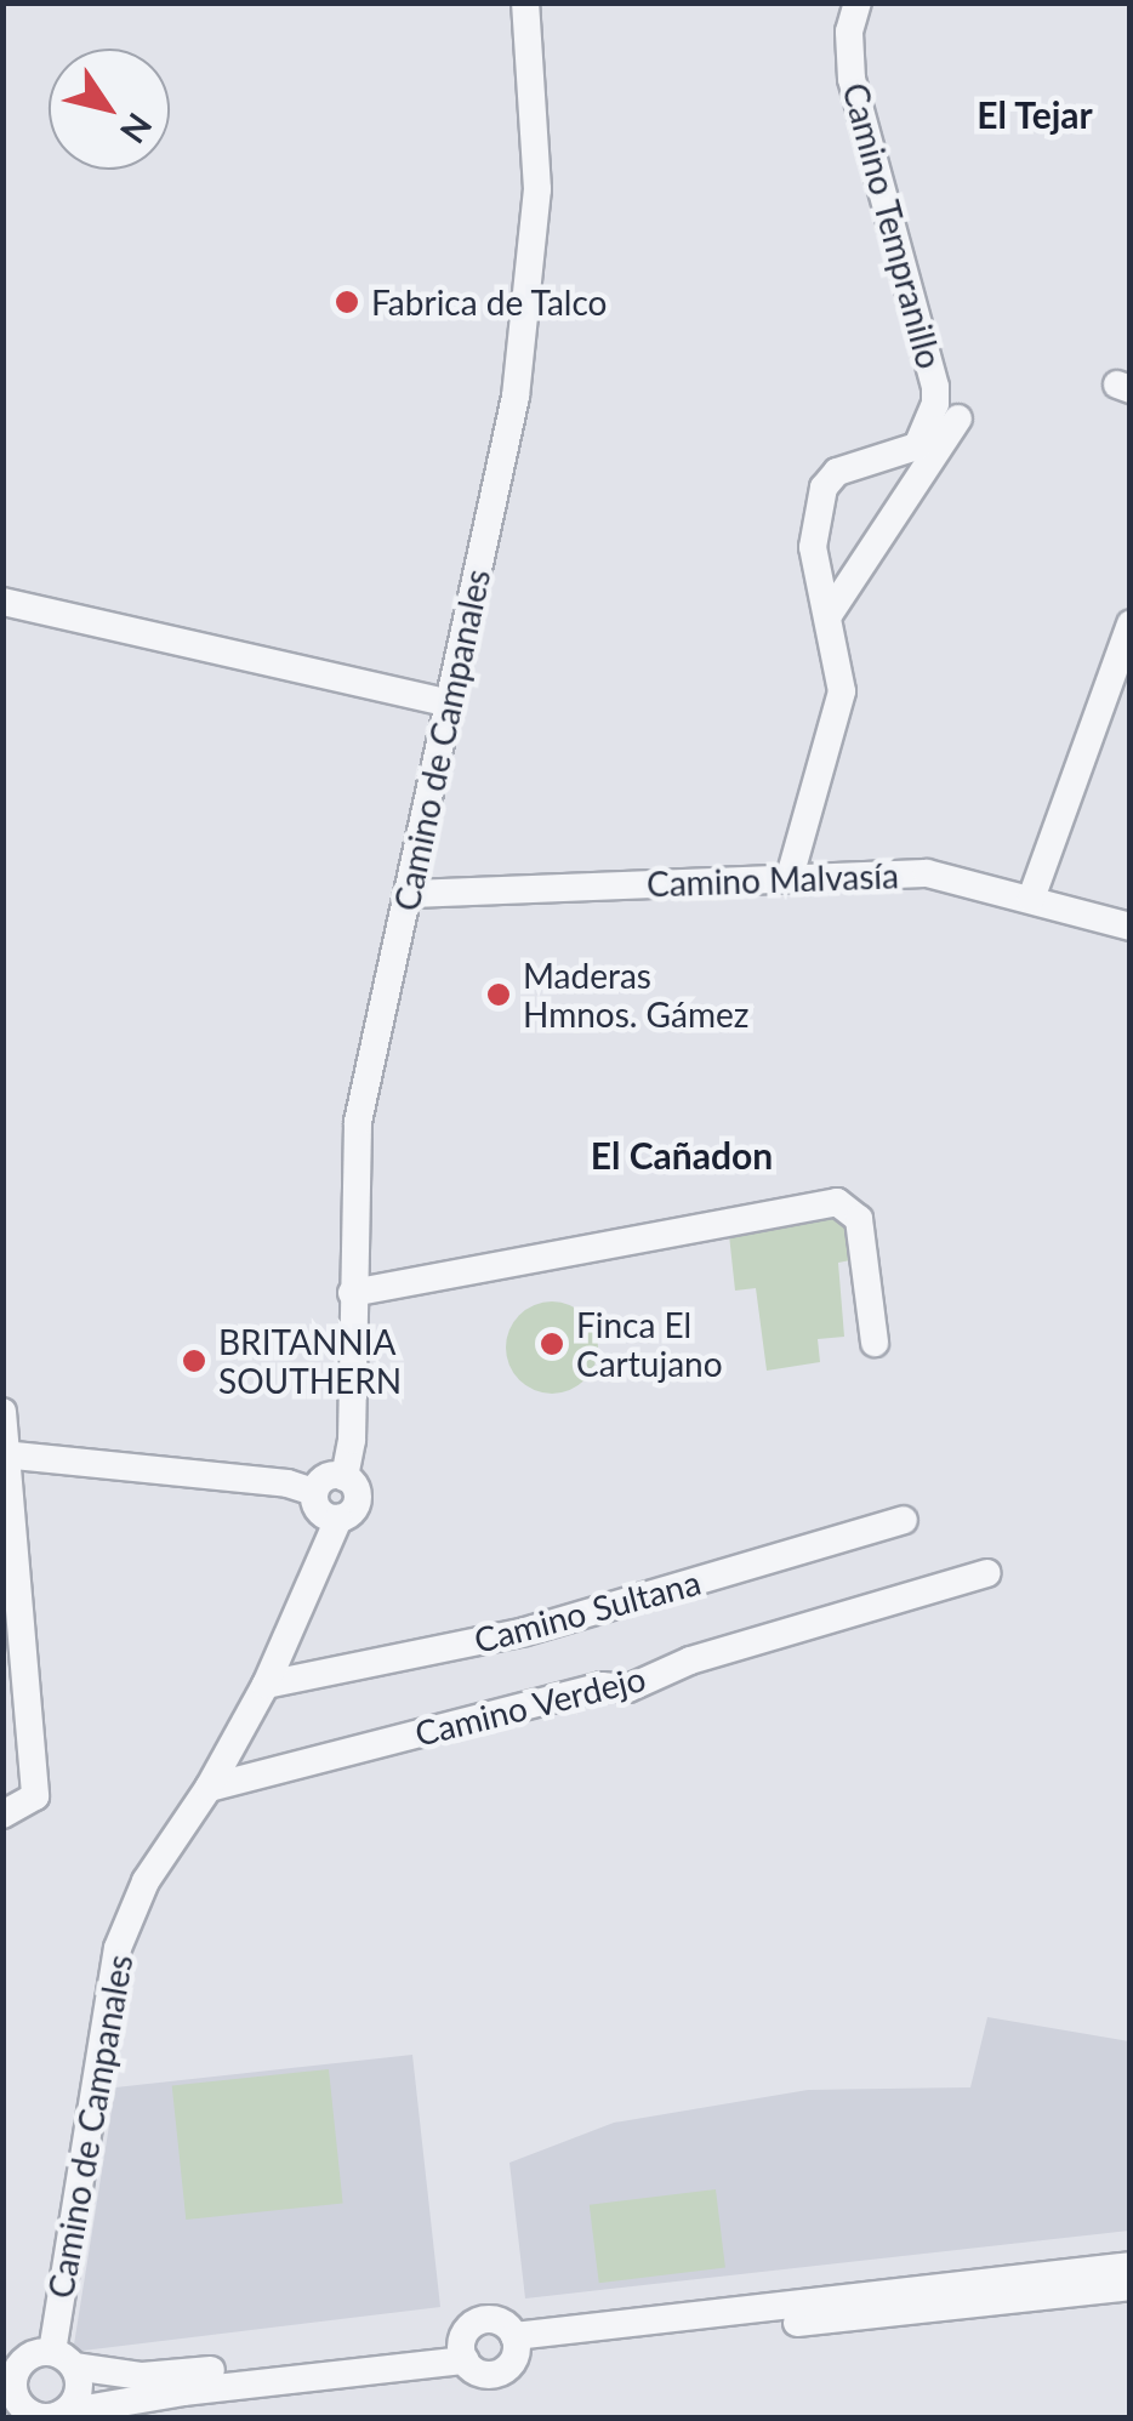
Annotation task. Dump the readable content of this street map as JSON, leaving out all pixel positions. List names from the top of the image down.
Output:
{
  "streets": {
    "street": [
      "Camino Tempranillo",
      "Camino de Campanales",
      "Camino Malvasía",
      "Camino Sultana",
      "Camino Verdejo"
    ]
  },
  "crossings": [
    ["Camino Tempranillo", "Camino Malvasía"],
    ["Camino de Campanales", "Camino Malvasía"],
    ["Camino de Campanales", "Camino Sultana"],
    ["Camino de Campanales", "Camino Verdejo"]
  ],
  "districts": ["El Tejar", "El Cañadon"],
  "places": [
    "Fabrica de Talco",
    "Maderas Hmnos. Gámez",
    "Finca El Cartujano",
    "BRITANNIA SOUTHERN"
  ],
  "north": "bottom right"
}
